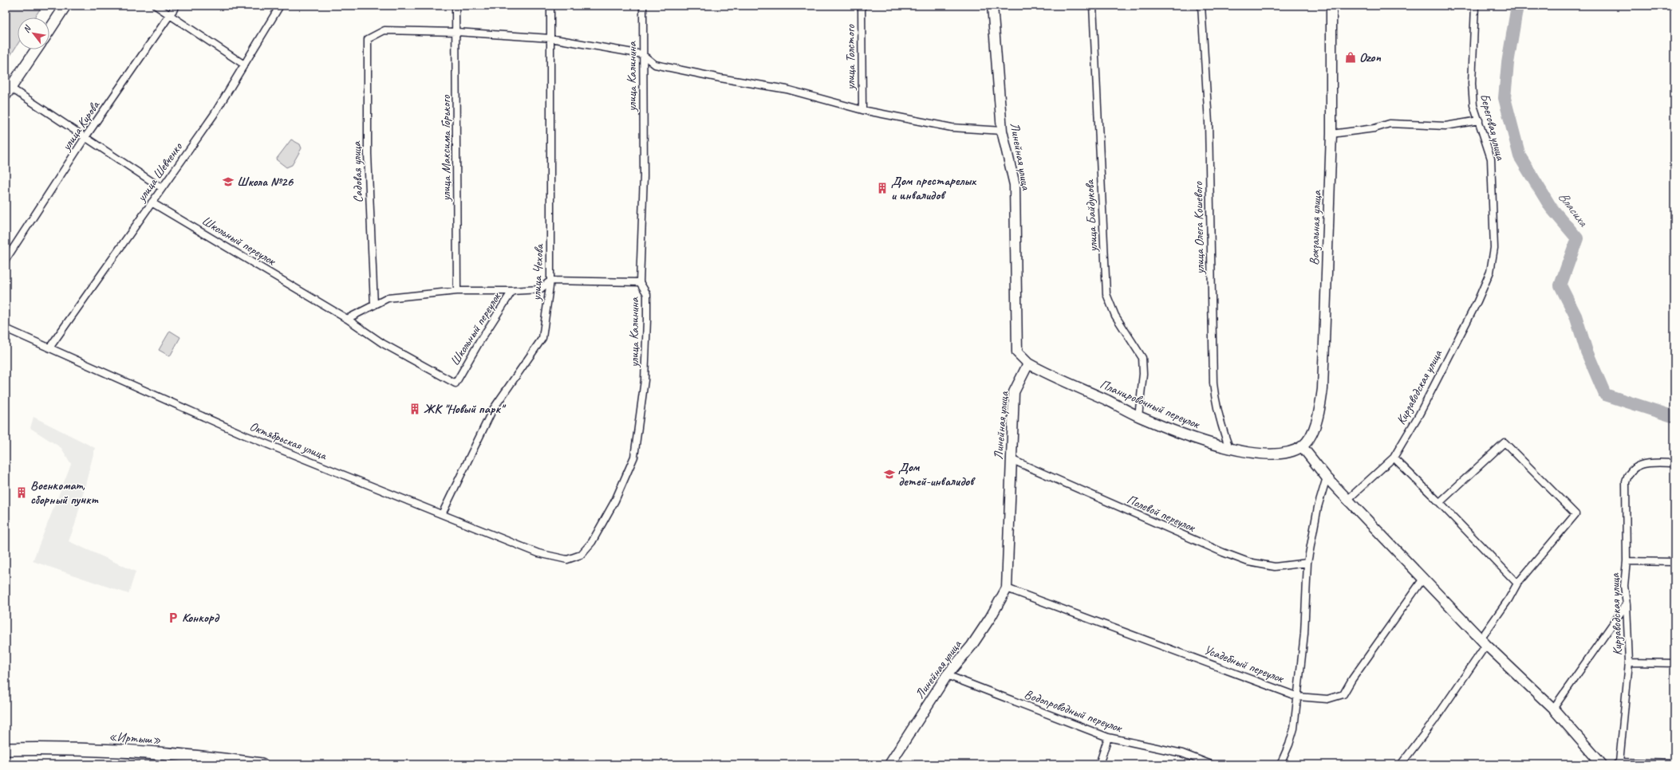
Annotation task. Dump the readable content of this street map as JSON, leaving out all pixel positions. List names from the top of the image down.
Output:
{
  "streets": {
    "highway": ["«Иртыш»"],
    "street": [
      "улица Толстого",
      "улица Калинина",
      "улица Кирова",
      "Береговая улица",
      "улица Максима Горького",
      "Линейная улица",
      "улица Шевченко",
      "Садовая улица",
      "улица Байдукова",
      "улица Олега Кошевого",
      "Вокзальная улица",
      "Школьный переулок",
      "улица Чехова",
      "Кирзаводская улица",
      "Планировочный переулок",
      "Октябрьская улица",
      "Полевой переулок",
      "Усадебный переулок",
      "Водопроводный переулок"
    ]
  },
  "crossings": [
    ["улица Калинина", "Октябрьская улица"],
    ["Береговая улица", "Кирзаводская улица"],
    ["улица Максима Горького", "Садовая улица"],
    ["улица Максима Горького", "Школьный переулок"],
    ["Линейная улица", "Планировочный переулок"],
    ["Линейная улица", "Полевой переулок"],
    ["Линейная улица", "Усадебный переулок"],
    ["Линейная улица", "Водопроводный переулок"],
    ["улица Шевченко", "Школьный переулок"],
    ["улица Шевченко", "Октябрьская улица"],
    ["Садовая улица", "Школьный переулок"],
    ["улица Байдукова", "Планировочный переулок"],
    ["улица Олега Кошевого", "Планировочный переулок"],
    ["Вокзальная улица", "Планировочный переулок"],
    ["улица Чехова", "Октябрьская улица"]
  ],
  "water": ["Власиха"],
  "places": {
    "shop": ["Ozon"],
    "school or university": ["Школа №26", "Дом детей-инвалидов"],
    "building": ["Дом престарелых и инвалидов", "ЖК \"Новый парк\"", "Военкомат, сборный пункт"],
    "parking": ["Конкорд"]
  },
  "north": "top left"
}
